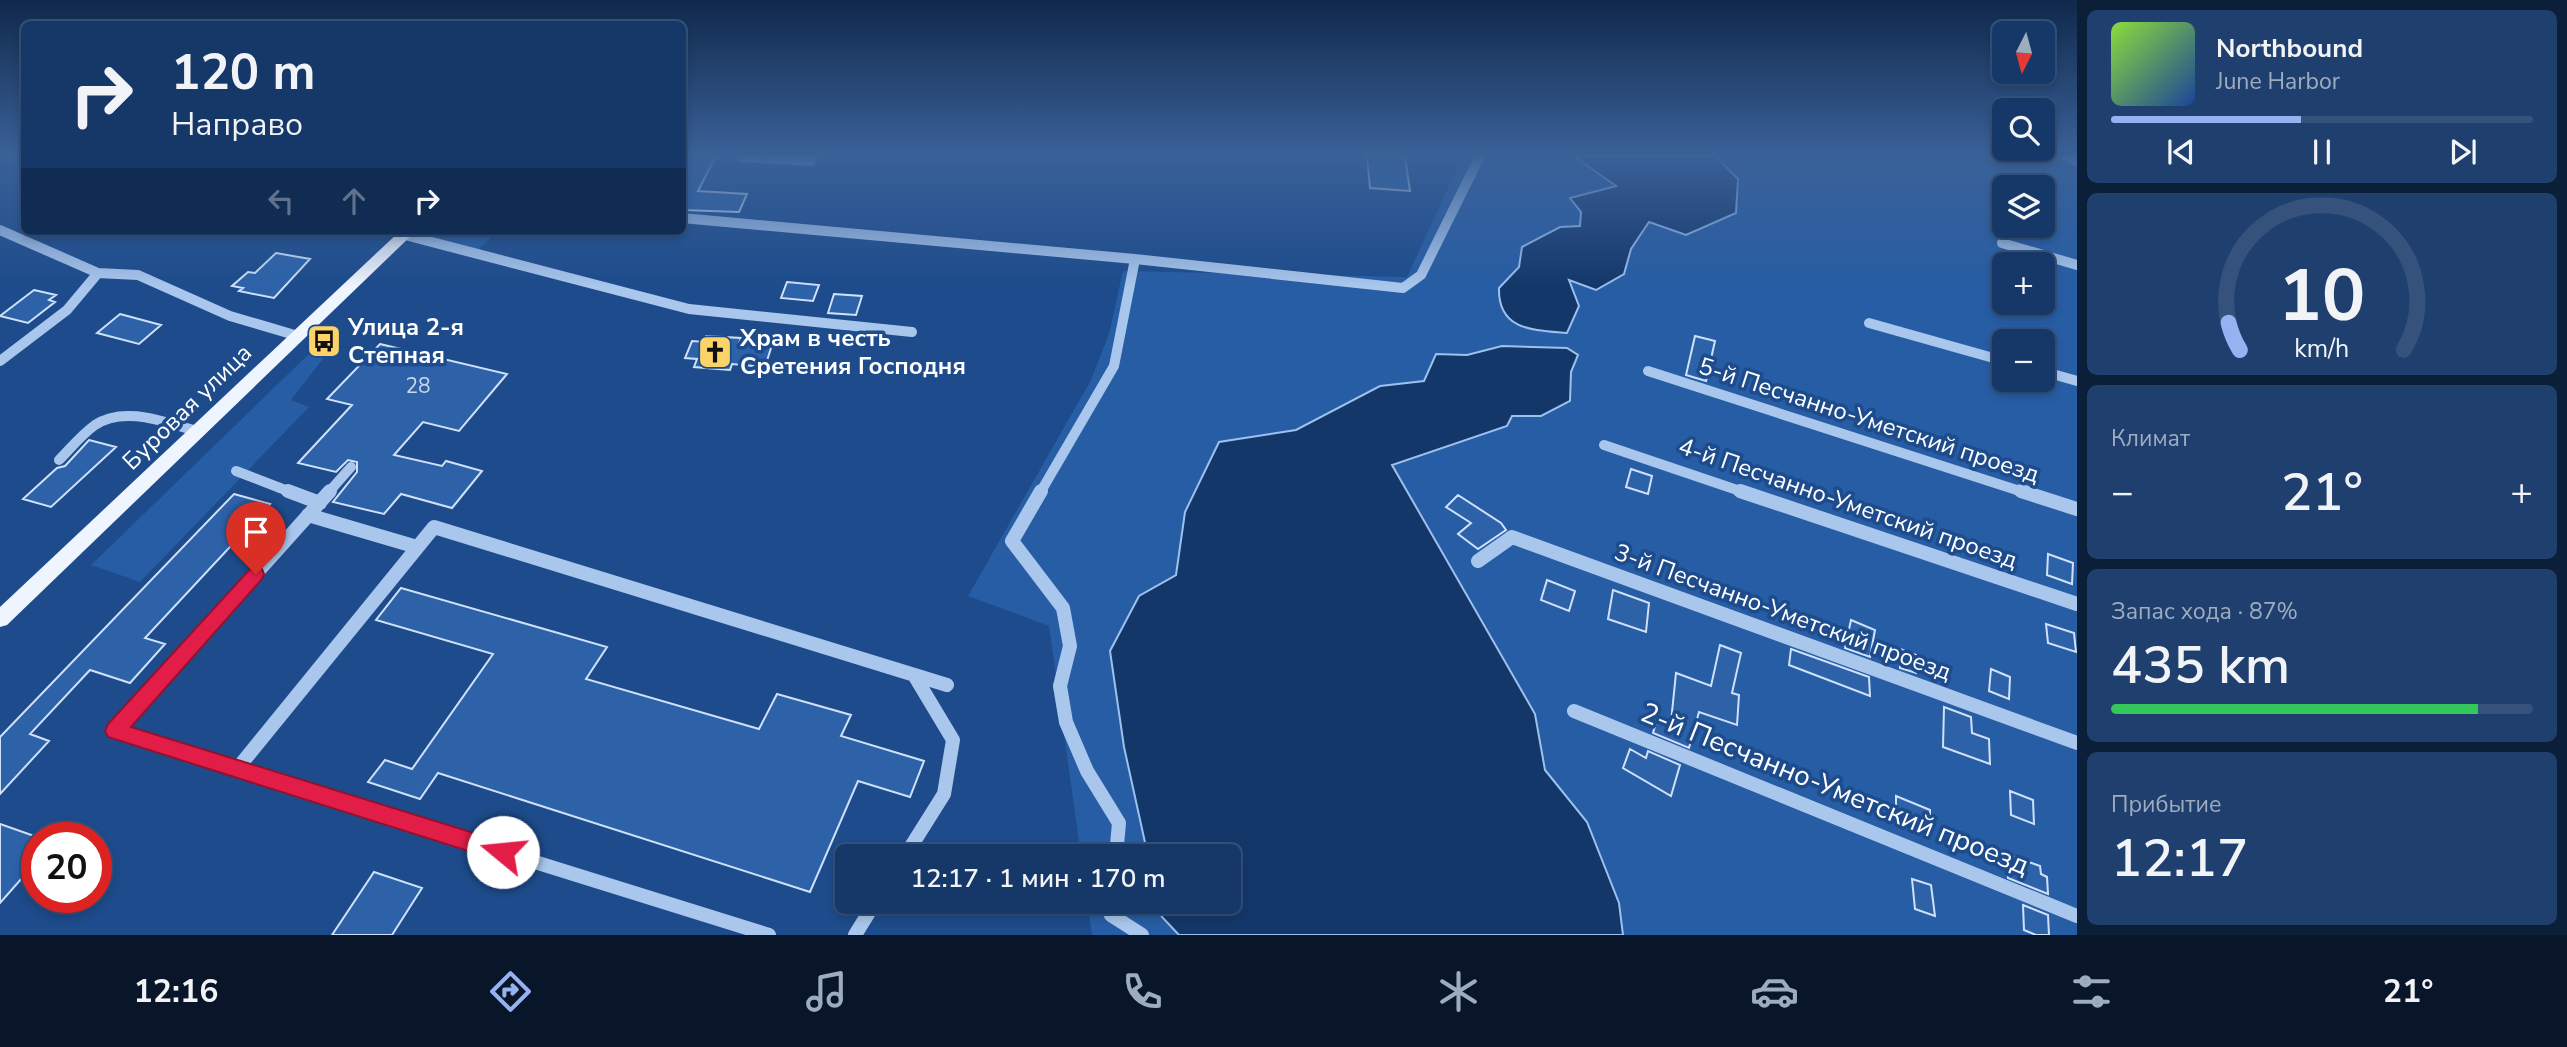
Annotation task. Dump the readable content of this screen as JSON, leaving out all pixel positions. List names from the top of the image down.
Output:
{
  "streets": {
    "main road": ["Буровая улица"],
    "street": [
      "5-й Песчанно-Уметский проезд",
      "4-й Песчанно-Уметский проезд",
      "3-й Песчанно-Уметский проезд",
      "2-й Песчанно-Уметский проезд"
    ]
  },
  "places": {
    "bus stop": ["Улица 2-я Степная"],
    "church": ["Храм в честь Сретения Господня"]
  },
  "house_numbers": ["28"],
  "north": "bottom",
  "page": {
    "map_buttons": ["+", "−"],
    "turn": ["120 m", "Направо"],
    "song": ["Northbound", "June Harbor"],
    "tile": [
      "Климат",
      ["Запас хода · 87%", "435 km"],
      ["Прибытие", "12:17"]
    ],
    "heat": ["−", "21°", "+"],
    "limit": "20",
    "trip": "12:17 · 1 мин · 170 m",
    "tabs": ["12:16", "21°"],
    "gauge": ["10", "km/h"]
  }
}
